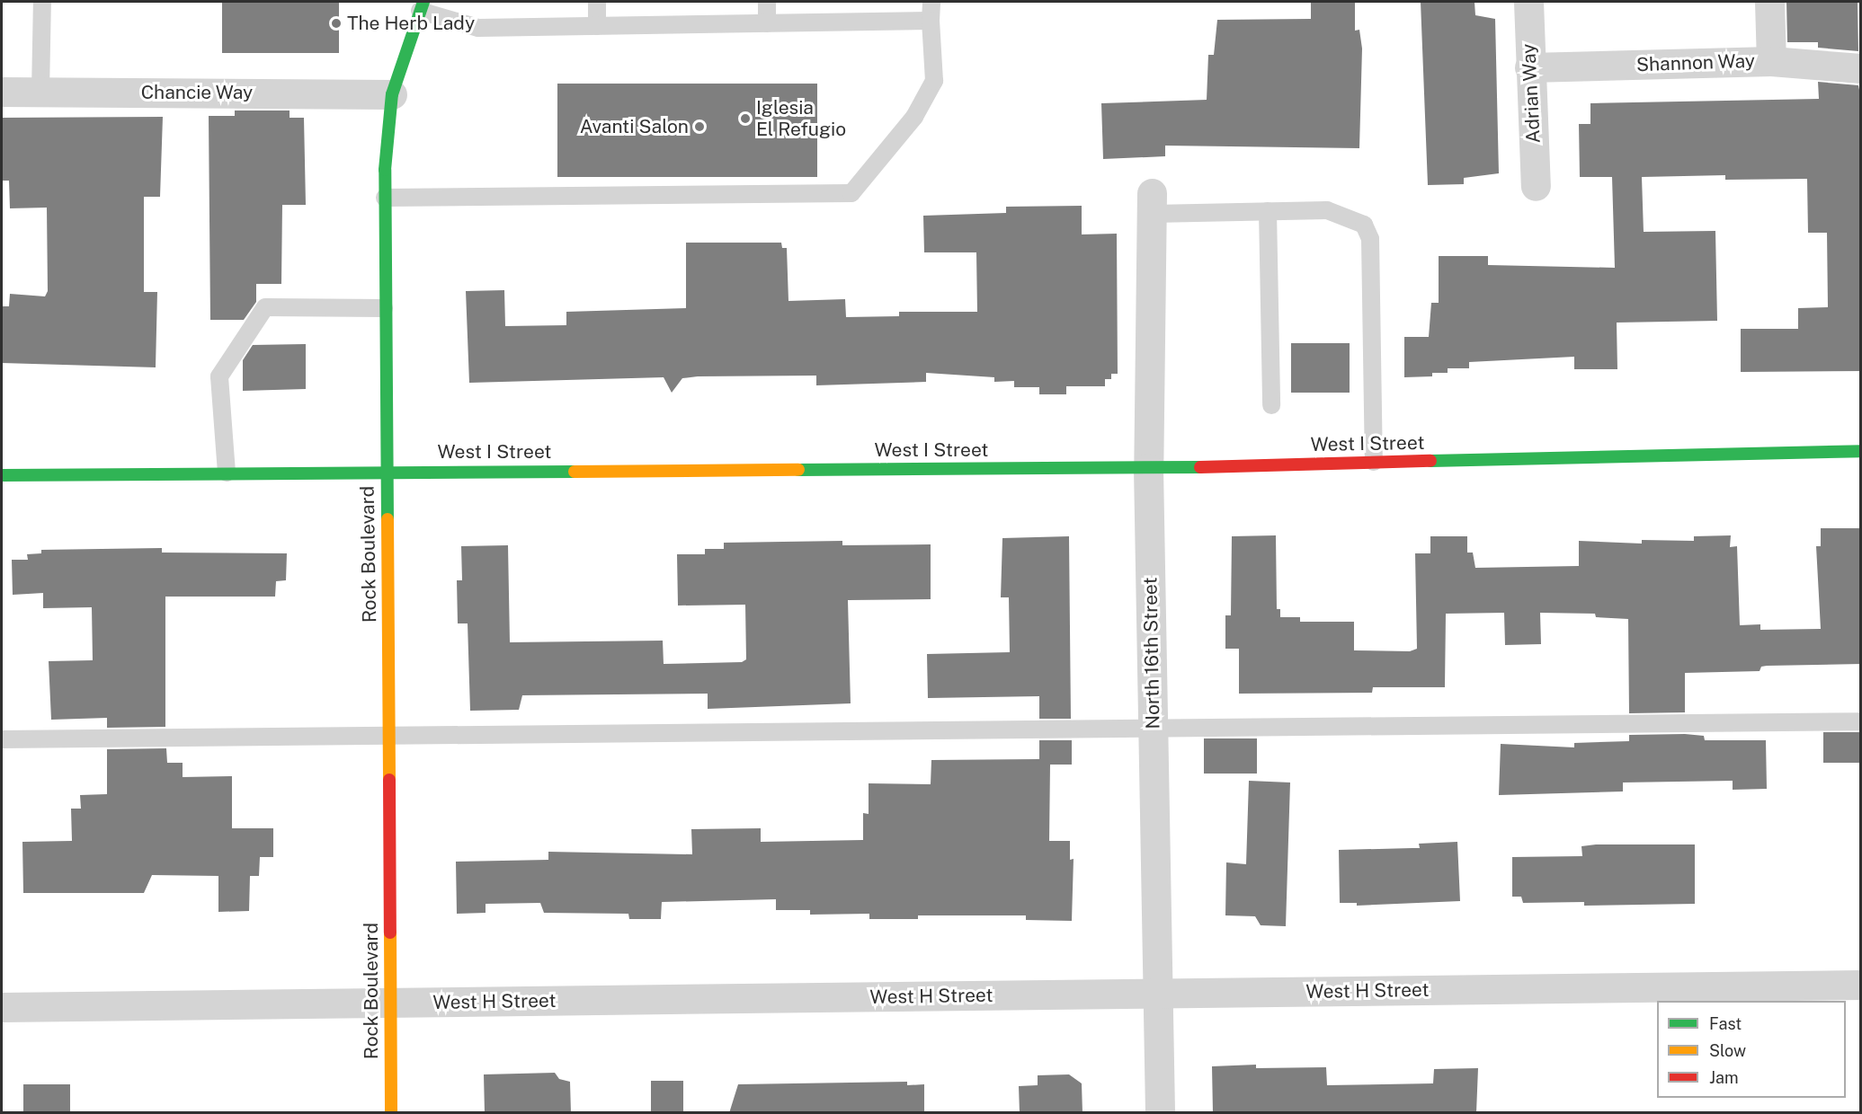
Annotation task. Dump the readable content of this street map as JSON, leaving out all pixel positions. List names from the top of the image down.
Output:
{
  "streets": {
    "street": [
      "Shannon Way",
      "Chancie Way",
      "Adrian Way",
      "West I Street",
      "Rock Boulevard",
      "North 16th Street",
      "West H Street"
    ]
  },
  "crossings": [
    ["Shannon Way", "Adrian Way"],
    ["Chancie Way", "Rock Boulevard"],
    ["West I Street", "Rock Boulevard"],
    ["West I Street", "North 16th Street"],
    ["Rock Boulevard", "West H Street"],
    ["North 16th Street", "West H Street"]
  ],
  "places": ["The Herb Lady", "Iglesia El Refugio", "Avanti Salon"],
  "legend": ["Fast", "Slow", "Jam"]
}
